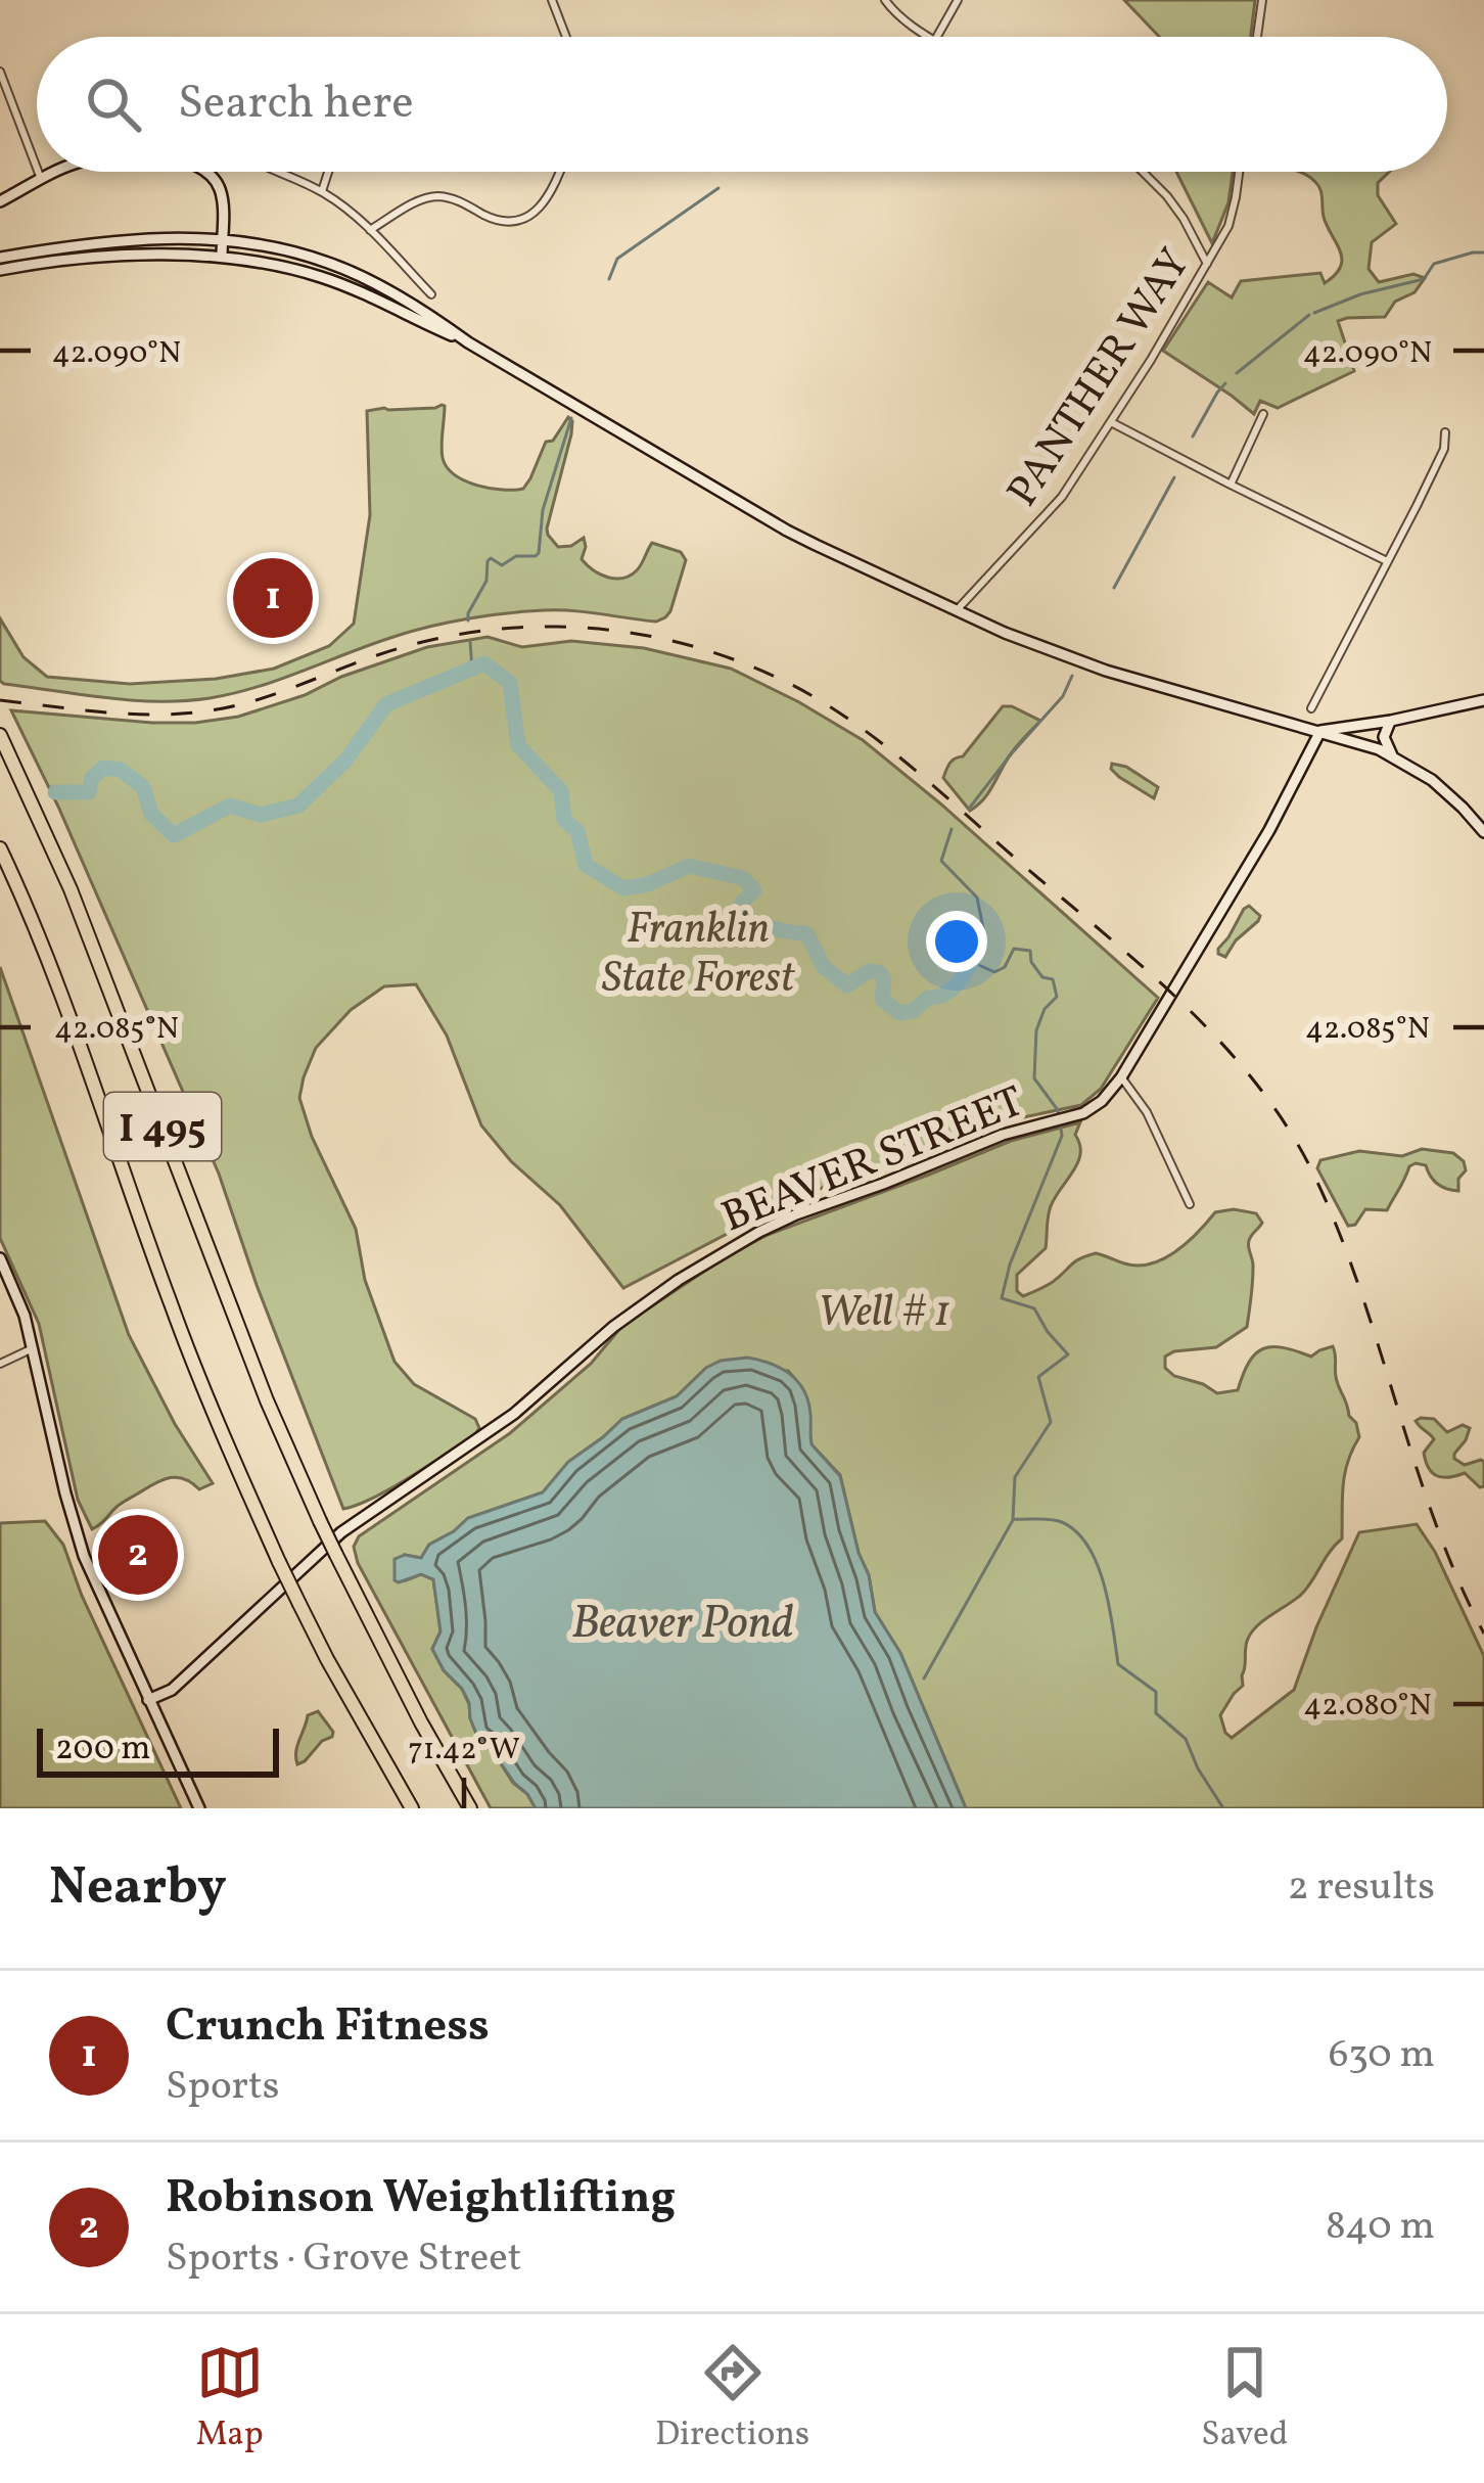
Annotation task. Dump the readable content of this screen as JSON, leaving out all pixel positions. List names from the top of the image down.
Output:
{
  "streets": {
    "highway": ["I 495"],
    "main road": ["BEAVER STREET"],
    "street": ["PANTHER WAY"]
  },
  "water": ["Beaver Pond"],
  "parks": ["Franklin State Forest", "Well # 1"],
  "scale_bar": "200 m",
  "page": {
    "search": "Search here",
    "pins": ["1", "2"],
    "scale": "200 m",
    "heading": ["Nearby", "2 results"],
    "list": [
      {
        "mark": "1",
        "name": "Crunch Fitness",
        "note": "Sports",
        "value": "630 m"
      },
      {
        "mark": "2",
        "name": "Robinson Weightlifting",
        "note": "Sports · Grove Street",
        "value": "840 m"
      }
    ],
    "nav": ["Map", "Directions", "Saved"]
  },
  "coordinates": [
    "42.090°N",
    "42.085°N",
    "42.080°N",
    "71.42°W"
  ]
}
